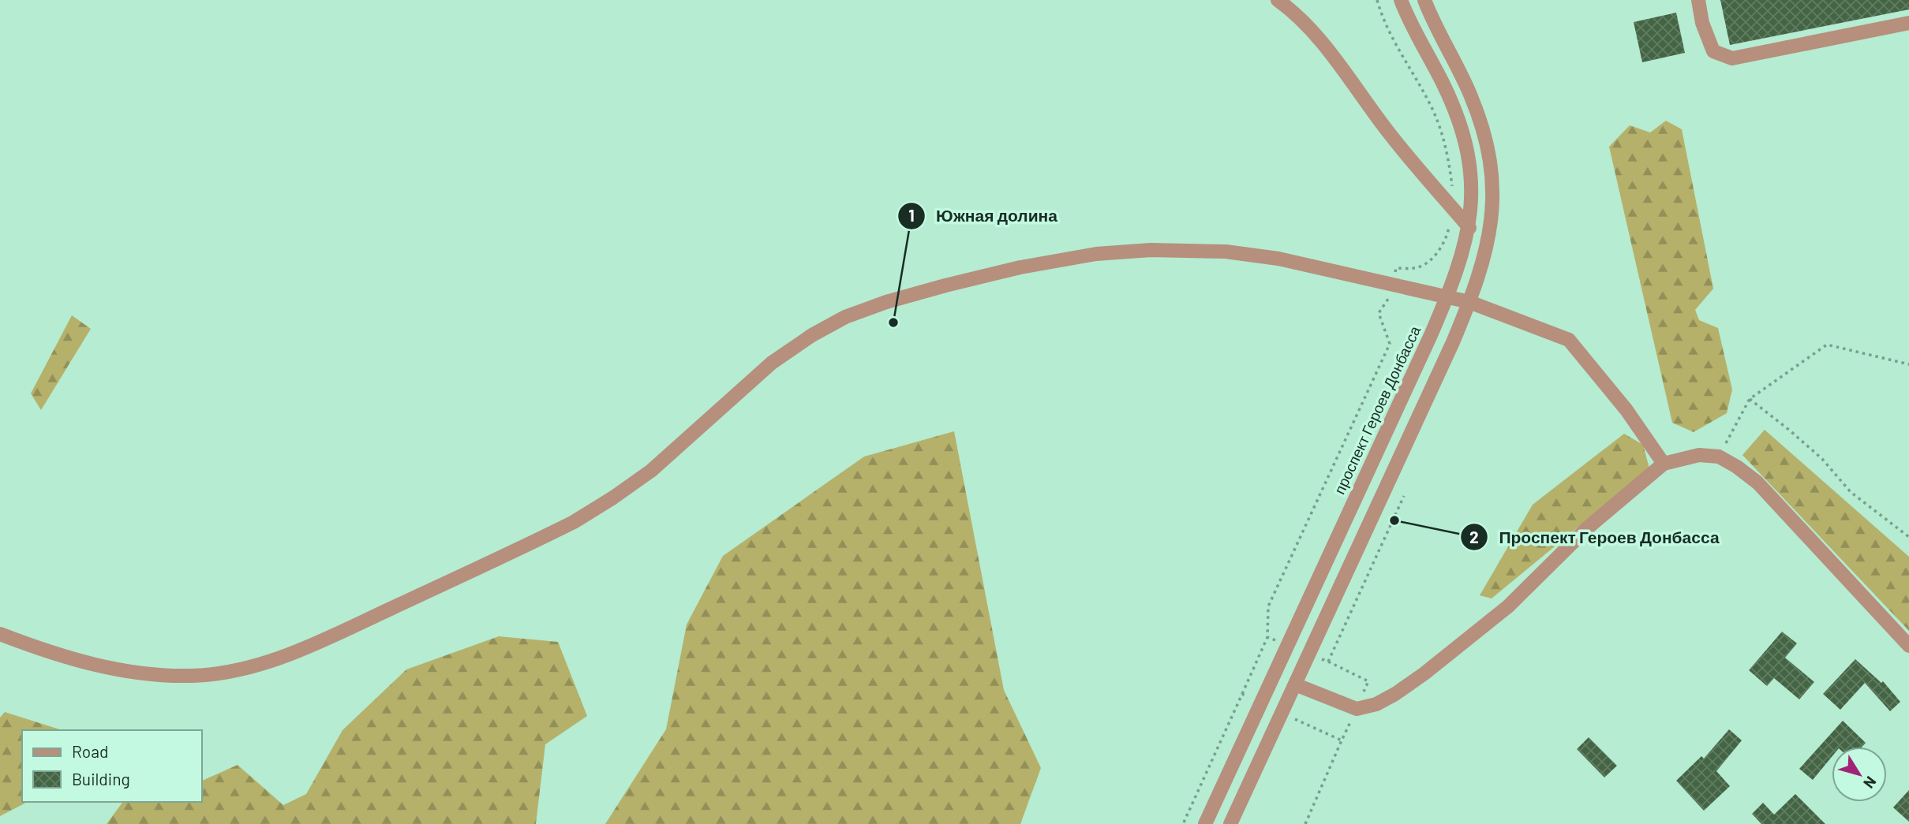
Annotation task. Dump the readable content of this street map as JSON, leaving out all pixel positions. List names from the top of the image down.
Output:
{
  "streets": {
    "street": ["проспект Героев Донбасса"]
  },
  "places": ["Южная долина", "Проспект Героев Донбасса"],
  "legend": ["Road", "Building"],
  "north": "bottom right"
}
